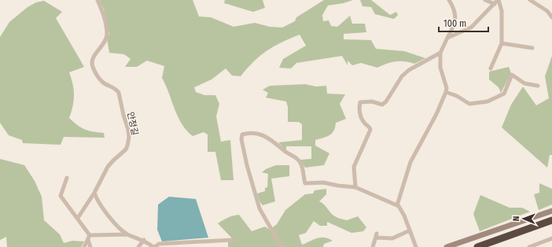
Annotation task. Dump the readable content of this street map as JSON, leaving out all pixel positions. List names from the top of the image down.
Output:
{
  "streets": {
    "street": ["안정길"]
  },
  "scale_bar": "100 m",
  "north": "left"
}
